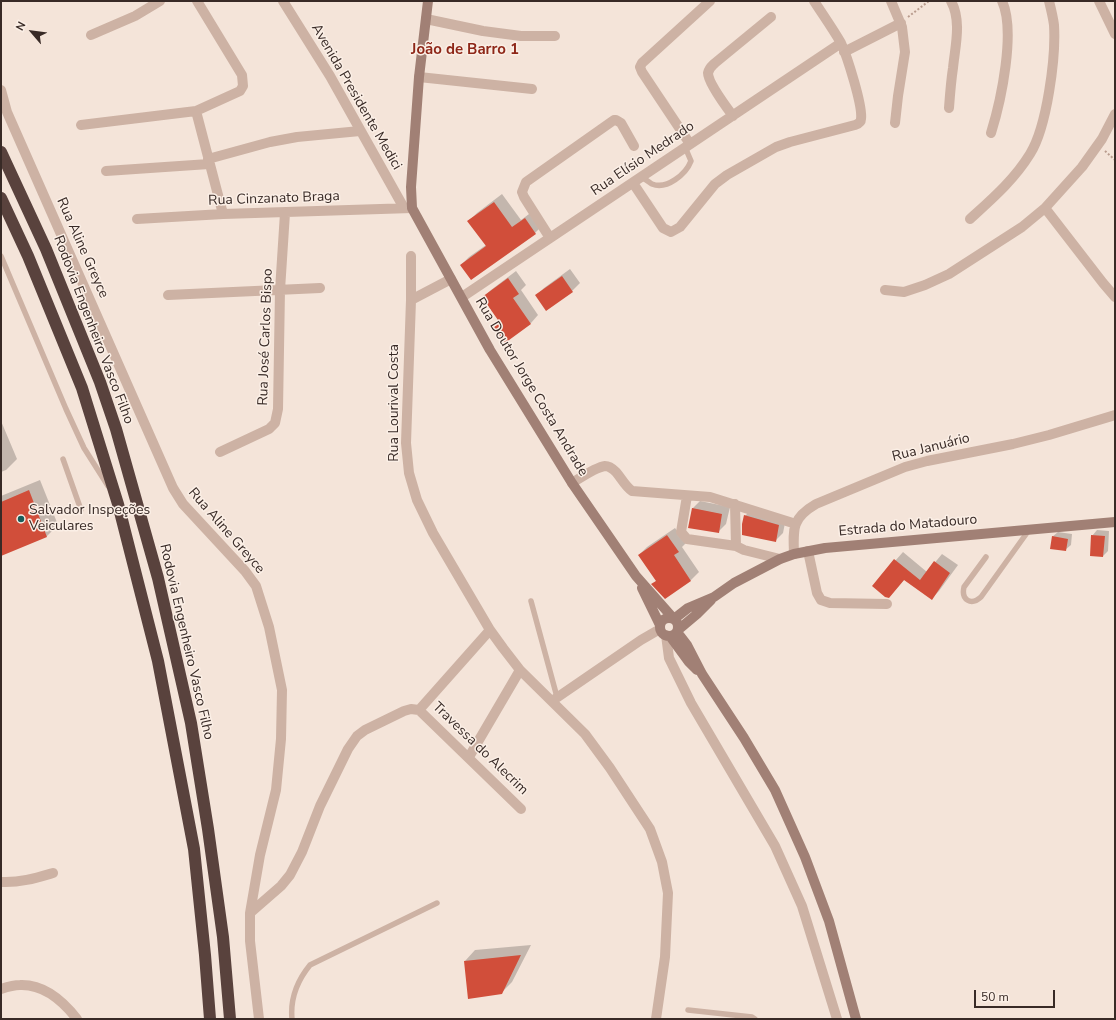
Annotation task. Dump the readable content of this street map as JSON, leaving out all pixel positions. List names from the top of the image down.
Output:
{
  "streets": {
    "highway": ["Rodovia Engenheiro Vasco Filho"],
    "main road": ["Rua Doutor Jorge Costa Andrade", "Estrada do Matadouro"],
    "street": [
      "Avenida Presidente Medici",
      "Rua Elísio Medrado",
      "Rua Cinzanato Braga",
      "Rua Aline Greyce",
      "Rua José Carlos Bispo",
      "Rua Lourival Costa",
      "Rua Januário",
      "Travessa do Alecrim"
    ]
  },
  "crossings": [
    ["Avenida Presidente Medici", "Rua Cinzanato Braga"],
    ["Avenida Presidente Medici", "Rua Doutor Jorge Costa Andrade"],
    ["Rua Elísio Medrado", "Rua Doutor Jorge Costa Andrade"],
    ["Rua Cinzanato Braga", "Rua José Carlos Bispo"],
    ["Rua Cinzanato Braga", "Rua Doutor Jorge Costa Andrade"],
    ["Rua Doutor Jorge Costa Andrade", "Estrada do Matadouro"]
  ],
  "districts": ["João de Barro 1"],
  "places": ["Salvador Inspeções Veiculares"],
  "scale_bar": "50 m",
  "north": "top left"
}
